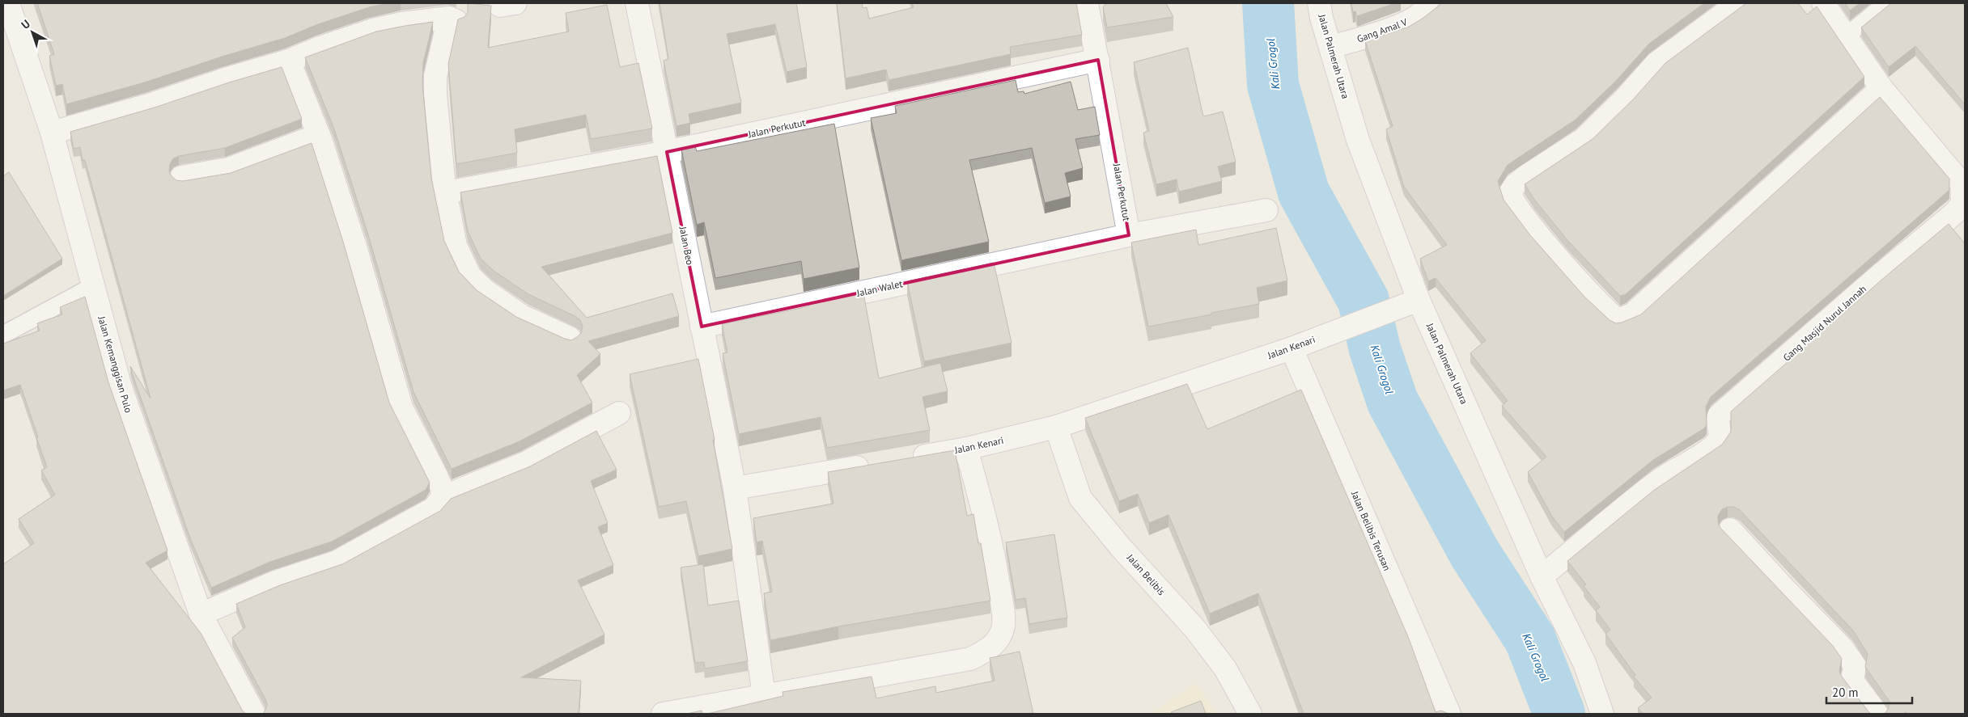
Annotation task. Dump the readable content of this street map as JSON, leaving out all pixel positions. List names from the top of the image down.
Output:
{
  "streets": {
    "street": [
      "Gang Amal V",
      "Jalan Palmerah Utara",
      "Jalan Perkutut",
      "Jalan Beo",
      "Jalan Walet",
      "Gang Masjid Nurul Jannah",
      "Jalan Kenari",
      "Jalan Kemanggisan Pulo",
      "Jalan Belibis Terusan",
      "Jalan Belibis"
    ]
  },
  "crossings": [
    ["Gang Amal V", "Jalan Palmerah Utara"],
    ["Jalan Palmerah Utara", "Gang Masjid Nurul Jannah"],
    ["Jalan Palmerah Utara", "Jalan Kenari"],
    ["Jalan Perkutut", "Jalan Beo"],
    ["Jalan Perkutut", "Jalan Walet"],
    ["Jalan Beo", "Jalan Walet"],
    ["Jalan Kenari", "Jalan Belibis Terusan"],
    ["Jalan Kenari", "Jalan Belibis"]
  ],
  "water": ["Kali Grogol"],
  "scale_bar": "20 m",
  "north": "top left"
}
